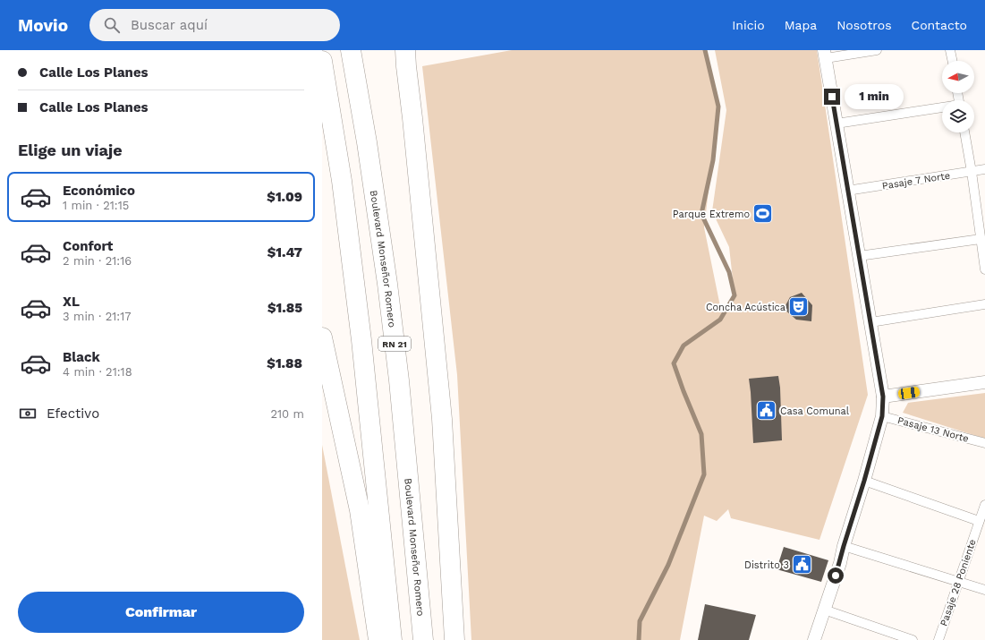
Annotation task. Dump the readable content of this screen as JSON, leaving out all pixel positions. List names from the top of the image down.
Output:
{
  "streets": {
    "highway": ["Boulevard Monseñor Romero", "RN 21"],
    "street": ["Pasaje 7 Norte", "Pasaje 13 Norte", "Pasaje 28 Poniente"]
  },
  "places": {
    "sports": ["Parque Extremo"],
    "theatre": ["Concha Acústica"],
    "public building": ["Casa Comunal", "Distrito 3"]
  },
  "north": "left",
  "page": {
    "header": "Movio",
    "search": "Buscar aquí",
    "nav": [
      "Inicio",
      "Mapa",
      "Nosotros",
      "Contacto"
    ],
    "banner": ["Calle Los Planes", "Calle Los Planes"],
    "bubble": "1 min",
    "heading": "Elige un viaje",
    "list": [
      {
        "name": "Económico",
        "note": "1 min · 21:15",
        "value": "$1.09"
      },
      {
        "name": "Confort",
        "note": "2 min · 21:16",
        "value": "$1.47"
      },
      {
        "name": "XL",
        "note": "3 min · 21:17",
        "value": "$1.85"
      },
      {
        "name": "Black",
        "note": "4 min · 21:18",
        "value": "$1.88"
      }
    ],
    "pay": ["Efectivo", "210 m"],
    "buttons": "Confirmar"
  }
}
